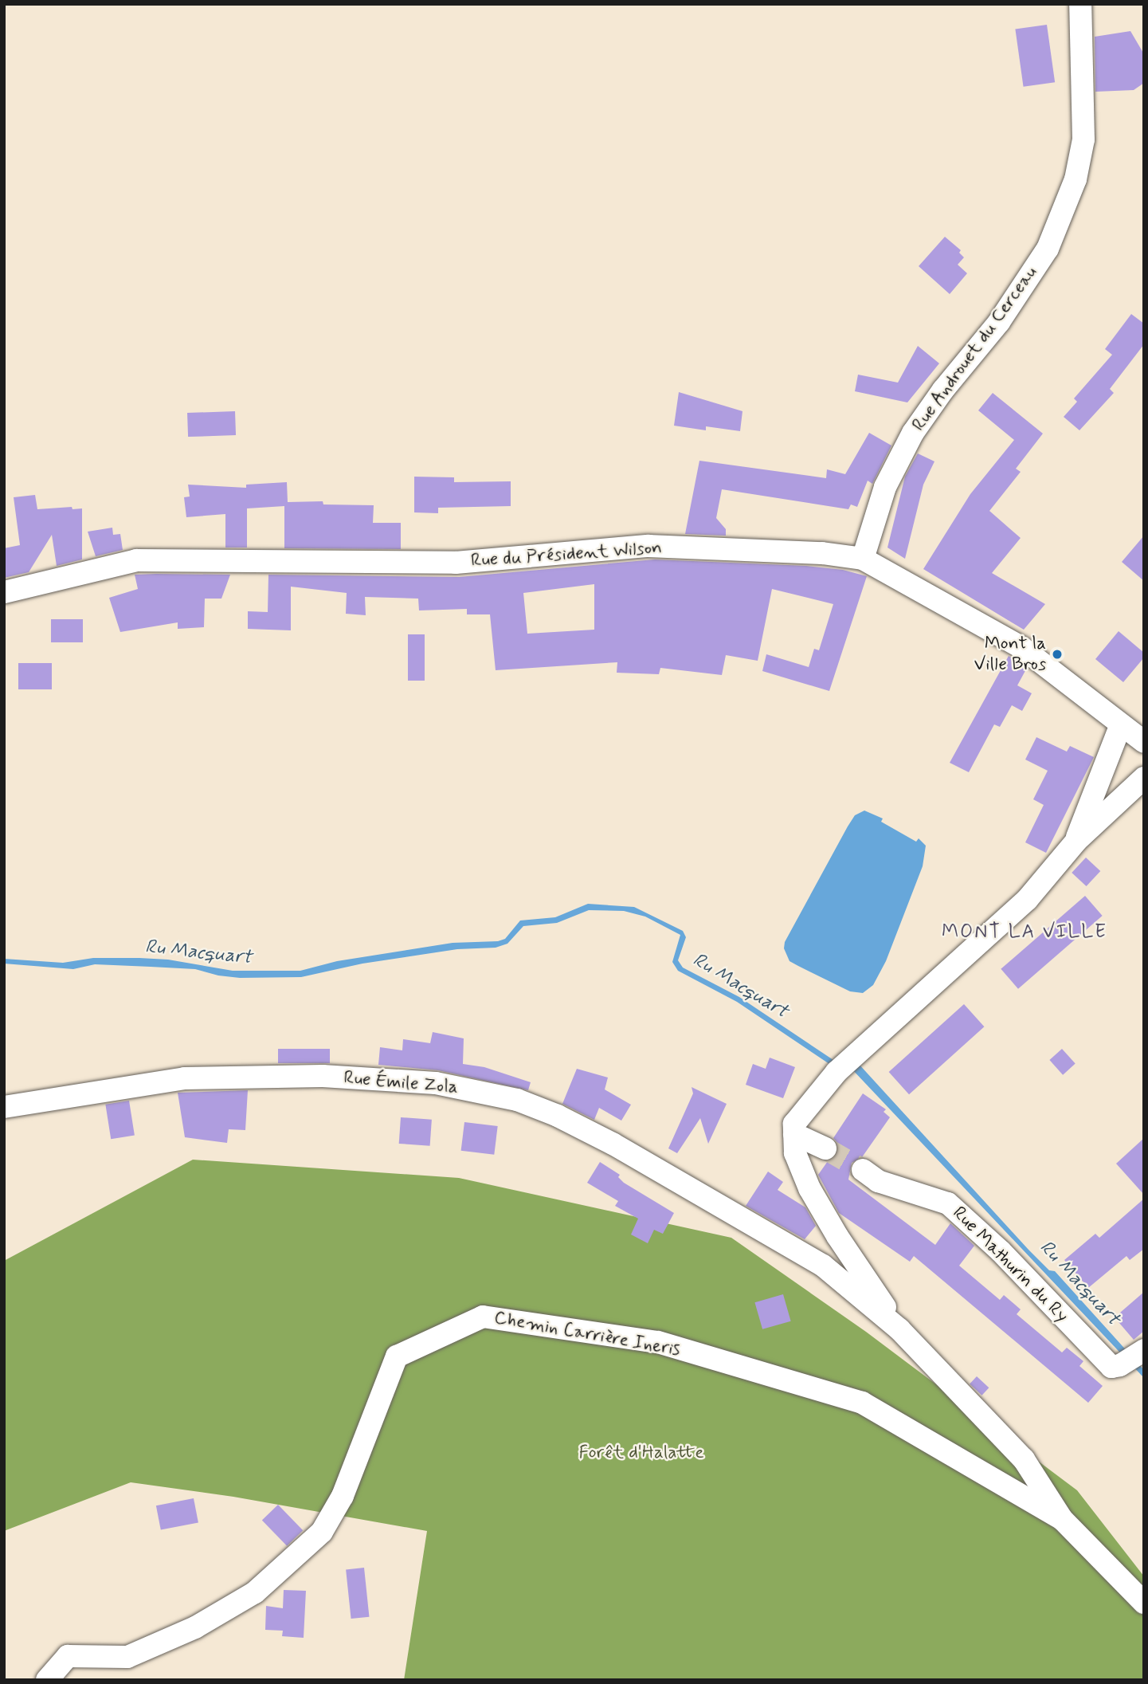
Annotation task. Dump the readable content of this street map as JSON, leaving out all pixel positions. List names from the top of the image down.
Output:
{
  "streets": {
    "street": [
      "Rue Androuet du Cerceau",
      "Rue du Président Wilson",
      "Rue Émile Zola",
      "Rue Mathurin du Ry",
      "Chemin Carrière Ineris"
    ]
  },
  "crossings": [
    ["Rue Androuet du Cerceau", "Rue du Président Wilson"]
  ],
  "districts": ["MONT LA VILLE"],
  "water": ["Ru Macquart"],
  "parks": ["Forêt d'Halatte"],
  "places": ["Mont la Ville Bros"]
}
